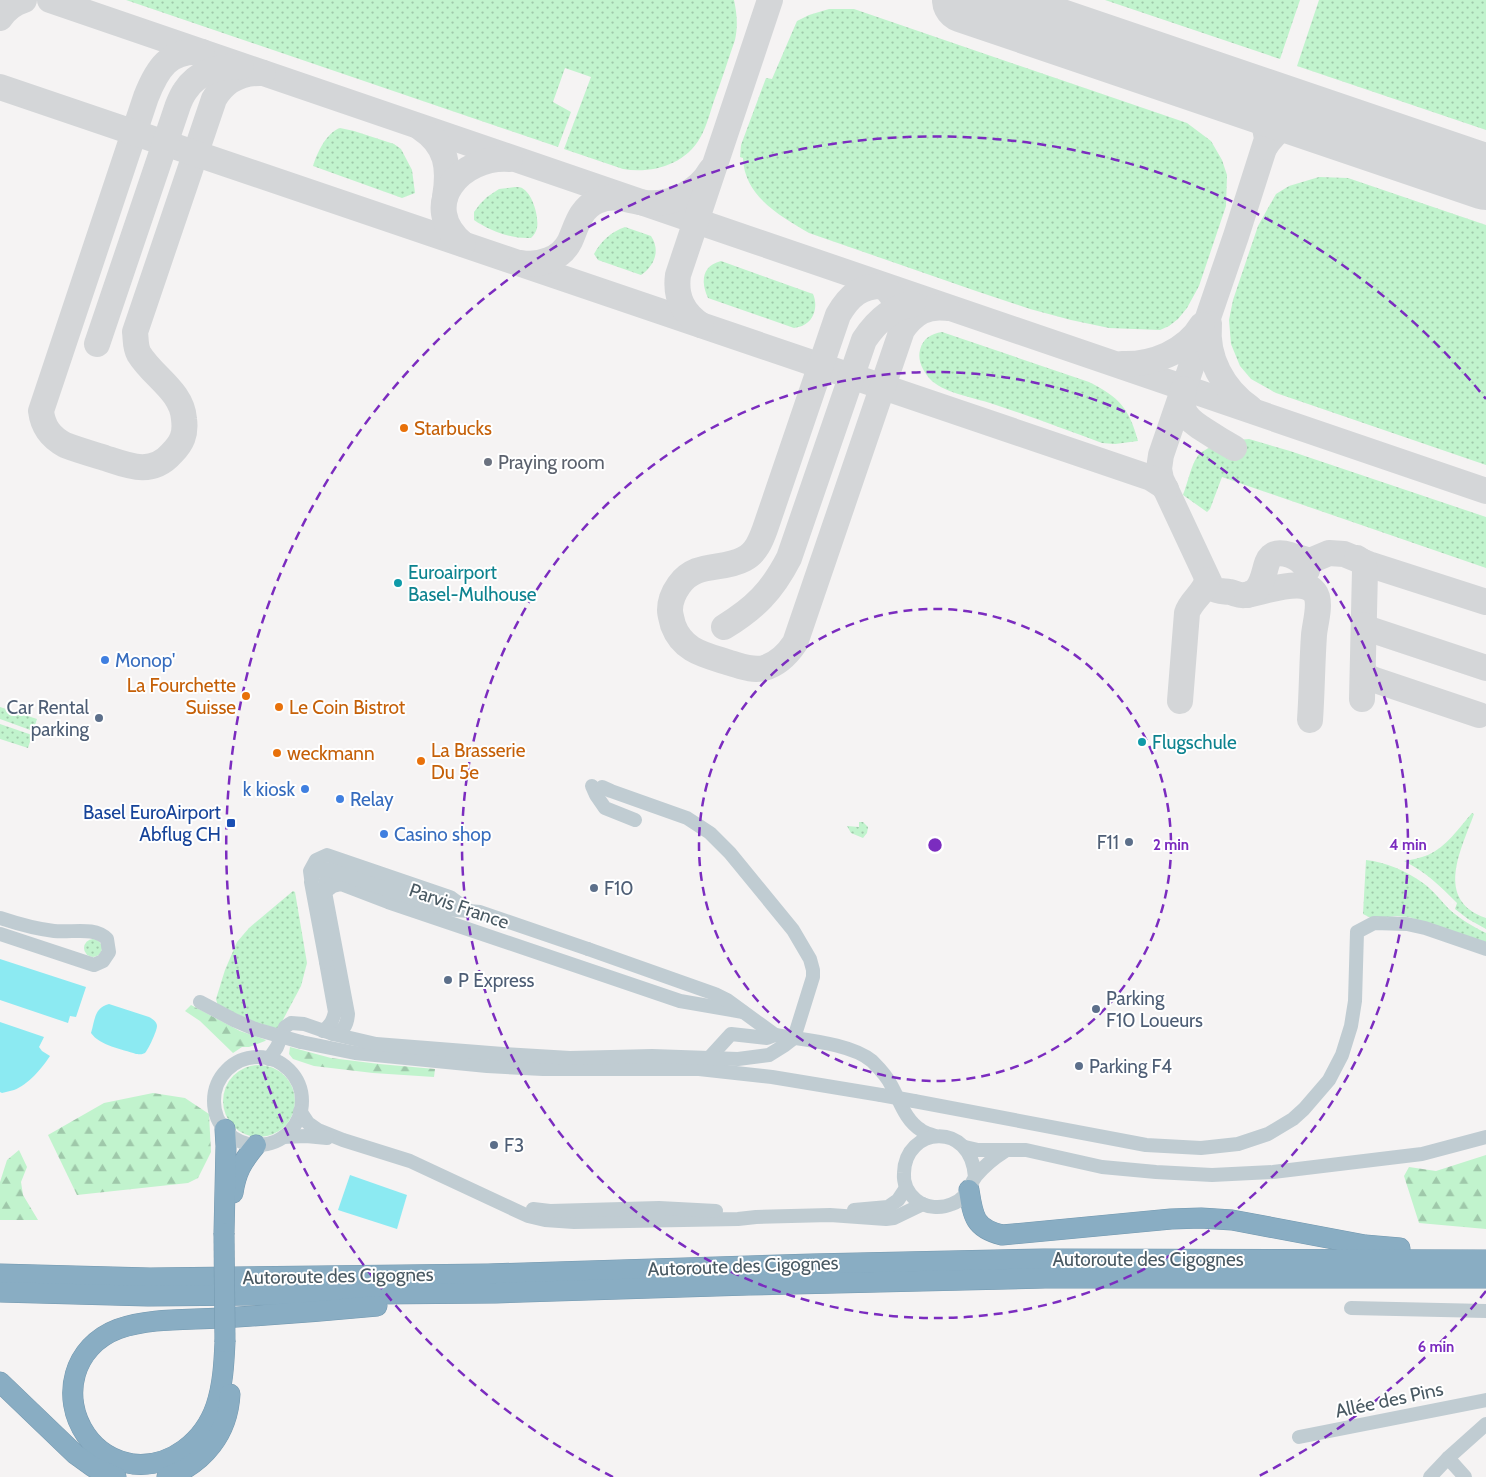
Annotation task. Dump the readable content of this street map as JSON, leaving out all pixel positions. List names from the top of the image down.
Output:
{
  "streets": {
    "highway": ["Autoroute des Cigognes"],
    "street": ["Parvis France", "Allée des Pins"]
  },
  "places": {
    "other": [
      "Starbucks",
      "Praying room",
      "Euroairport Basel-Mulhouse",
      "Monop'",
      "La Fourchette Suisse",
      "Le Coin Bistrot",
      "Car Rental parking",
      "Flugschule",
      "weckmann",
      "La Brasserie Du 5e",
      "k kiosk",
      "Relay",
      "Casino shop",
      "F11",
      "F10",
      "P Express",
      "Parking F10 Loueurs",
      "Parking F4",
      "F3"
    ],
    "transit": ["Basel EuroAirport Abflug CH"]
  },
  "rings": ["2 min", "4 min", "6 min"]
}
